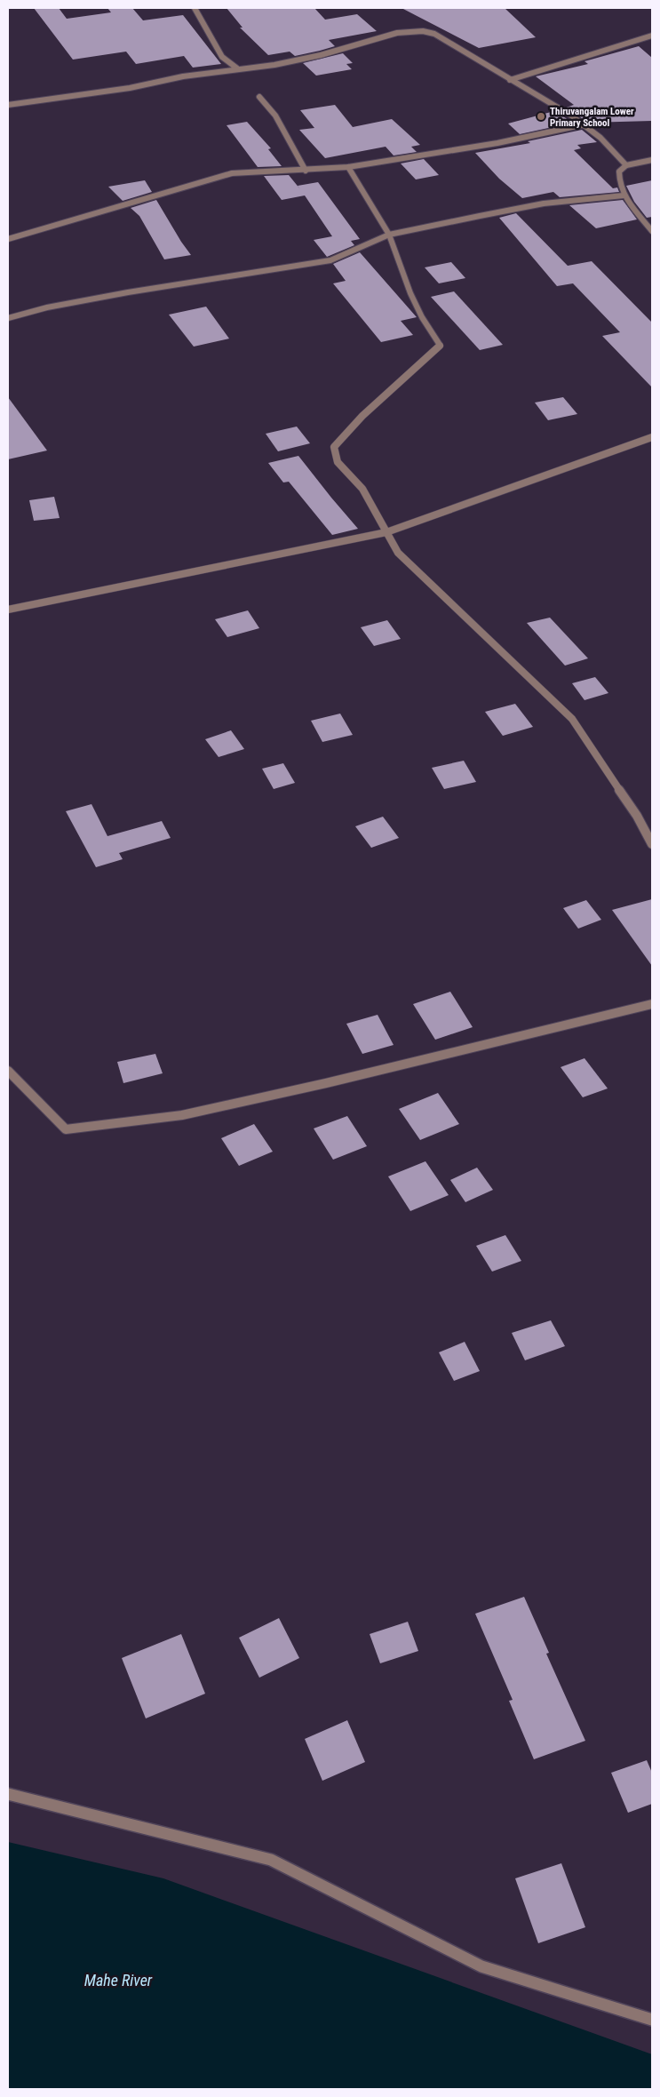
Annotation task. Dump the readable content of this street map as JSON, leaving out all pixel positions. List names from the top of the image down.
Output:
{
  "water": ["Mahe River"],
  "places": ["Thiruvangalam Lower Primary School"]
}
